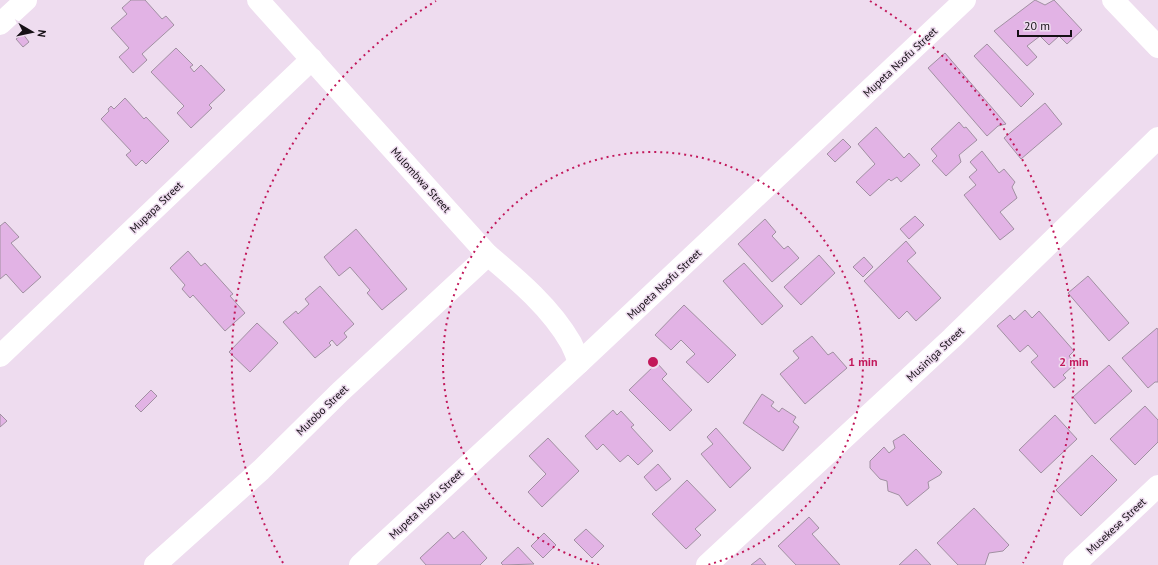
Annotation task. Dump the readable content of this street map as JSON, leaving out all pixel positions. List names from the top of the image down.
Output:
{
  "streets": {
    "street": [
      "Mupeta Nsofu Street",
      "Mulombwa Street",
      "Mupapa Street",
      "Musiniga Street",
      "Mutobo Street",
      "Musekese Street"
    ]
  },
  "crossings": [
    ["Mupeta Nsofu Street", "Mulombwa Street"],
    ["Mulombwa Street", "Mupapa Street"],
    ["Mulombwa Street", "Mutobo Street"]
  ],
  "scale_bar": "20 m",
  "north": "right",
  "rings": ["1 min", "2 min"]
}
